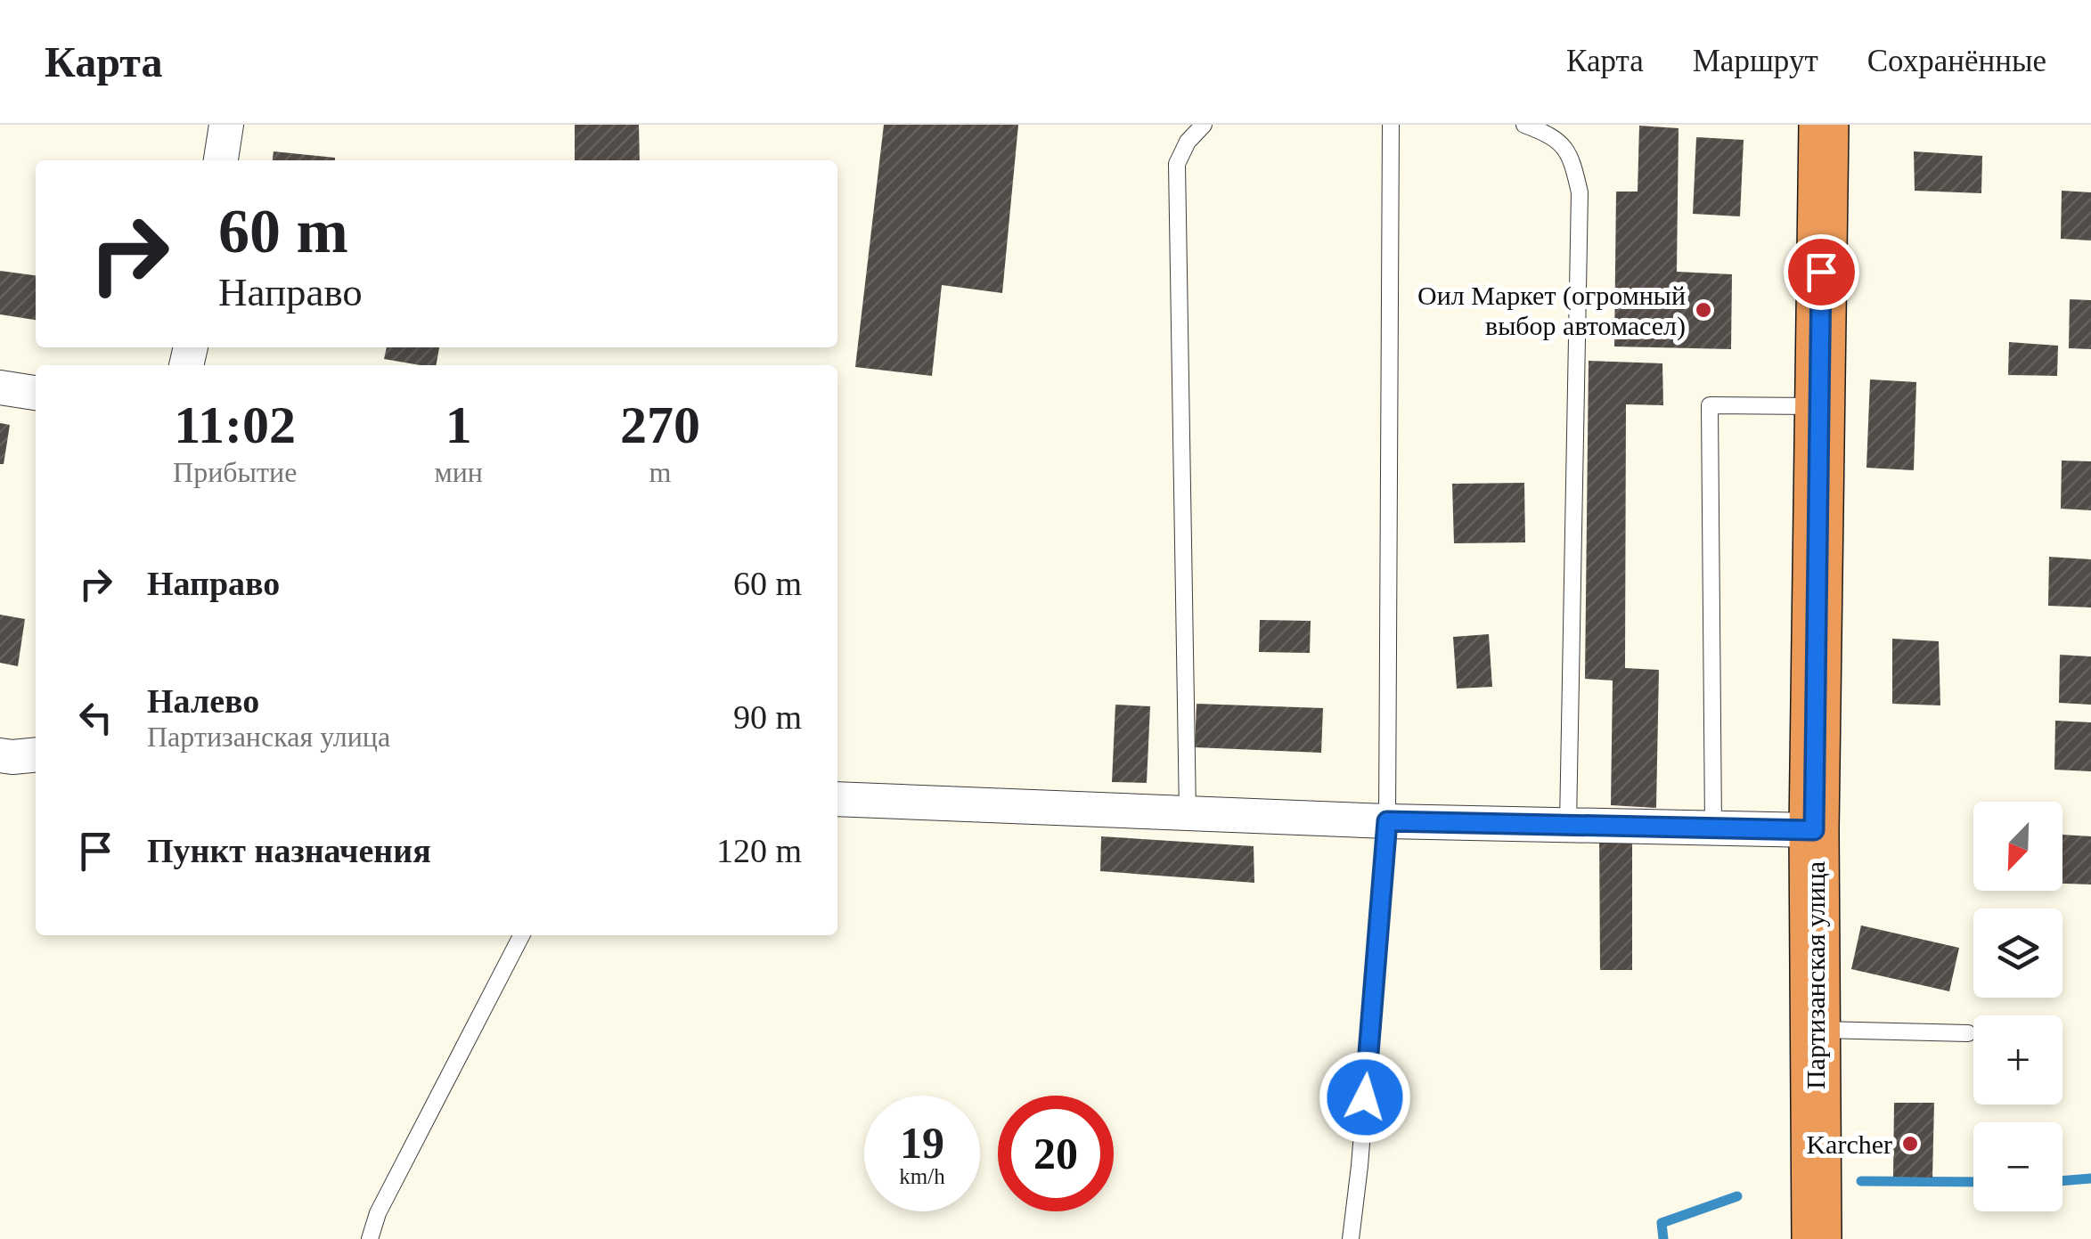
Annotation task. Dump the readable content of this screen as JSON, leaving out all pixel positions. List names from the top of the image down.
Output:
{
  "streets": {
    "highway": ["Партизанская улица"]
  },
  "places": ["Оил Маркет (огромный выбор автомасел)", "Karcher"],
  "north": "bottom left",
  "page": {
    "header": "Карта",
    "nav": ["Карта", "Маршрут", "Сохранённые"],
    "turn": ["60 m", "Направо"],
    "eta": [
      "11:02",
      "Прибытие",
      "1",
      "мин",
      "270",
      "m"
    ],
    "list": [
      {
        "name": "Направо",
        "value": "60 m"
      },
      {
        "name": "Налево",
        "note": "Партизанская улица",
        "value": "90 m"
      },
      {
        "name": "Пункт назначения",
        "value": "120 m"
      }
    ],
    "map_buttons": ["+", "−"],
    "speed": "19 km/h",
    "limit": "20"
  }
}
